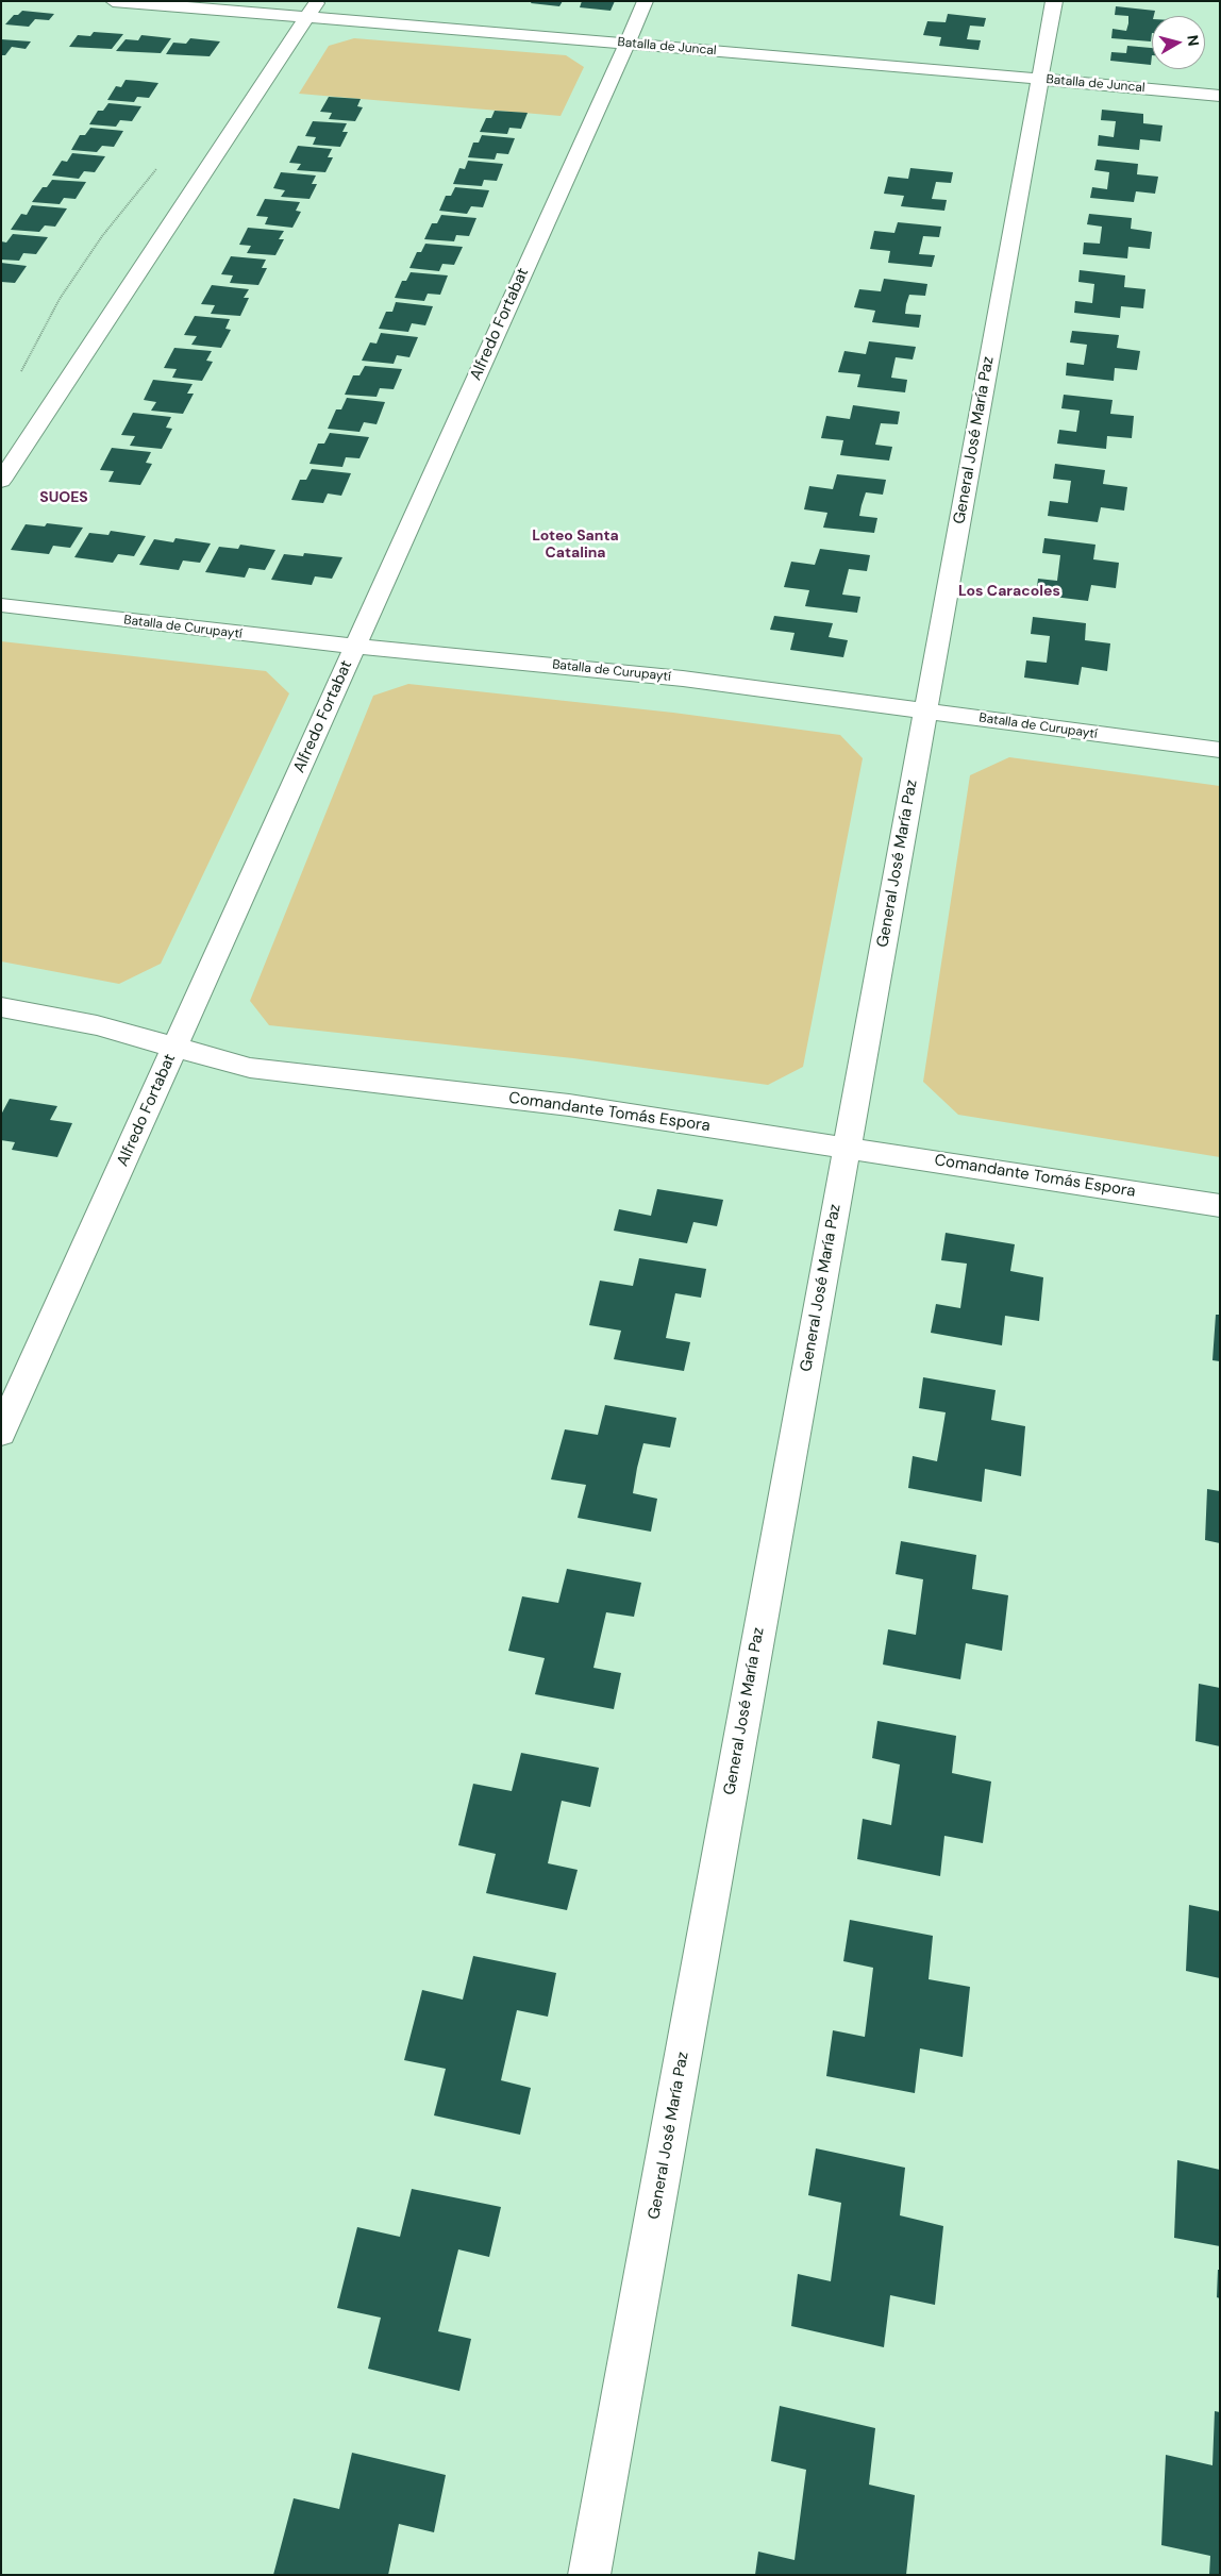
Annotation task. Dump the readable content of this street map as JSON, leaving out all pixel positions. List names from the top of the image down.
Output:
{
  "streets": {
    "street": [
      "Batalla de Juncal",
      "Alfredo Fortabat",
      "General José María Paz",
      "Batalla de Curupaytí",
      "Comandante Tomás Espora"
    ]
  },
  "crossings": [
    ["Batalla de Juncal", "Alfredo Fortabat"],
    ["Batalla de Juncal", "General José María Paz"],
    ["Alfredo Fortabat", "Batalla de Curupaytí"],
    ["Alfredo Fortabat", "Comandante Tomás Espora"],
    ["General José María Paz", "Batalla de Curupaytí"],
    ["General José María Paz", "Comandante Tomás Espora"]
  ],
  "districts": ["SUOES", "Loteo Santa Catalina", "Los Caracoles"],
  "north": "right"
}
